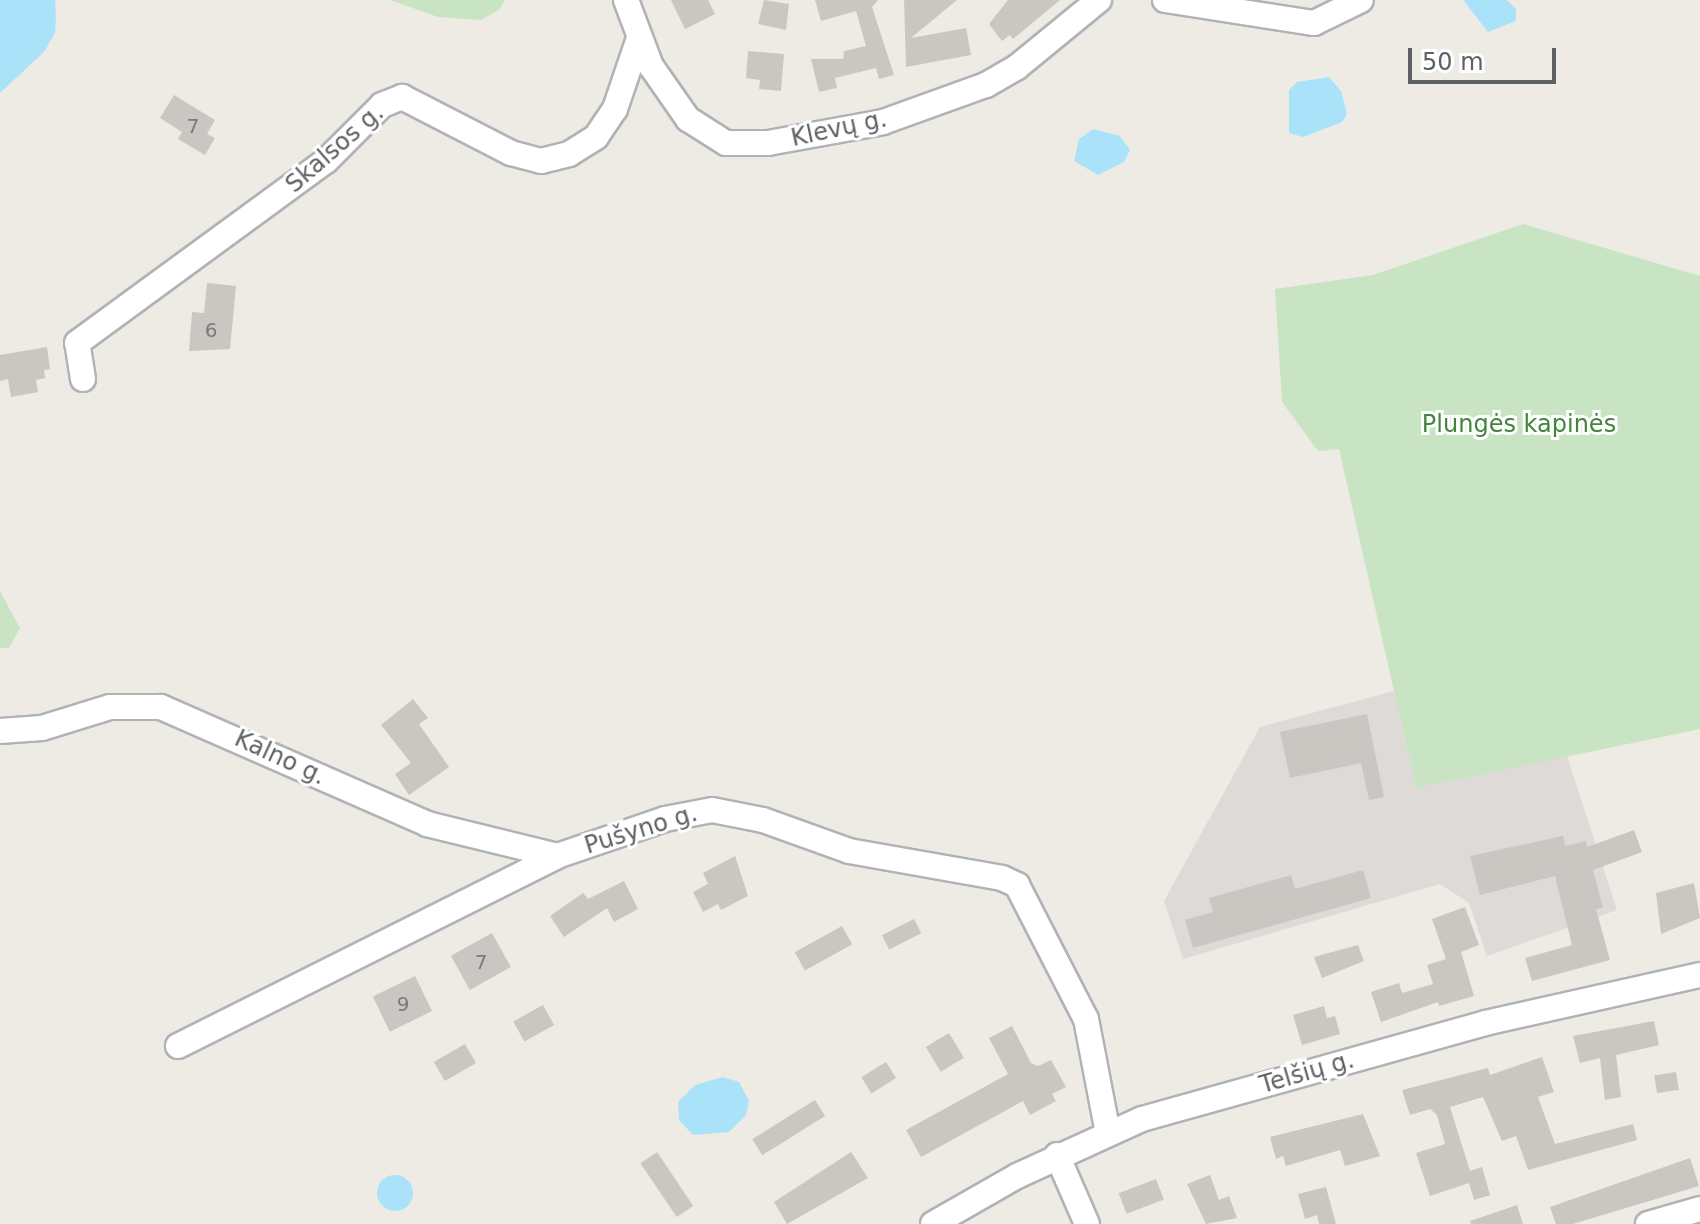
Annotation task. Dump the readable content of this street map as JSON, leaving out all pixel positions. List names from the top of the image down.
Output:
{
  "streets": {
    "street": [
      "Klevų g.",
      "Skalsos g.",
      "Kalno g.",
      "Pušyno g.",
      "Telšių g."
    ]
  },
  "crossings": [
    ["Klevų g.", "Skalsos g."],
    ["Kalno g.", "Pušyno g."],
    ["Pušyno g.", "Telšių g."]
  ],
  "parks": ["Plungės kapinės"],
  "house_numbers": [
    "7",
    "6",
    "7",
    "9"
  ],
  "scale_bar": "50 m"
}
